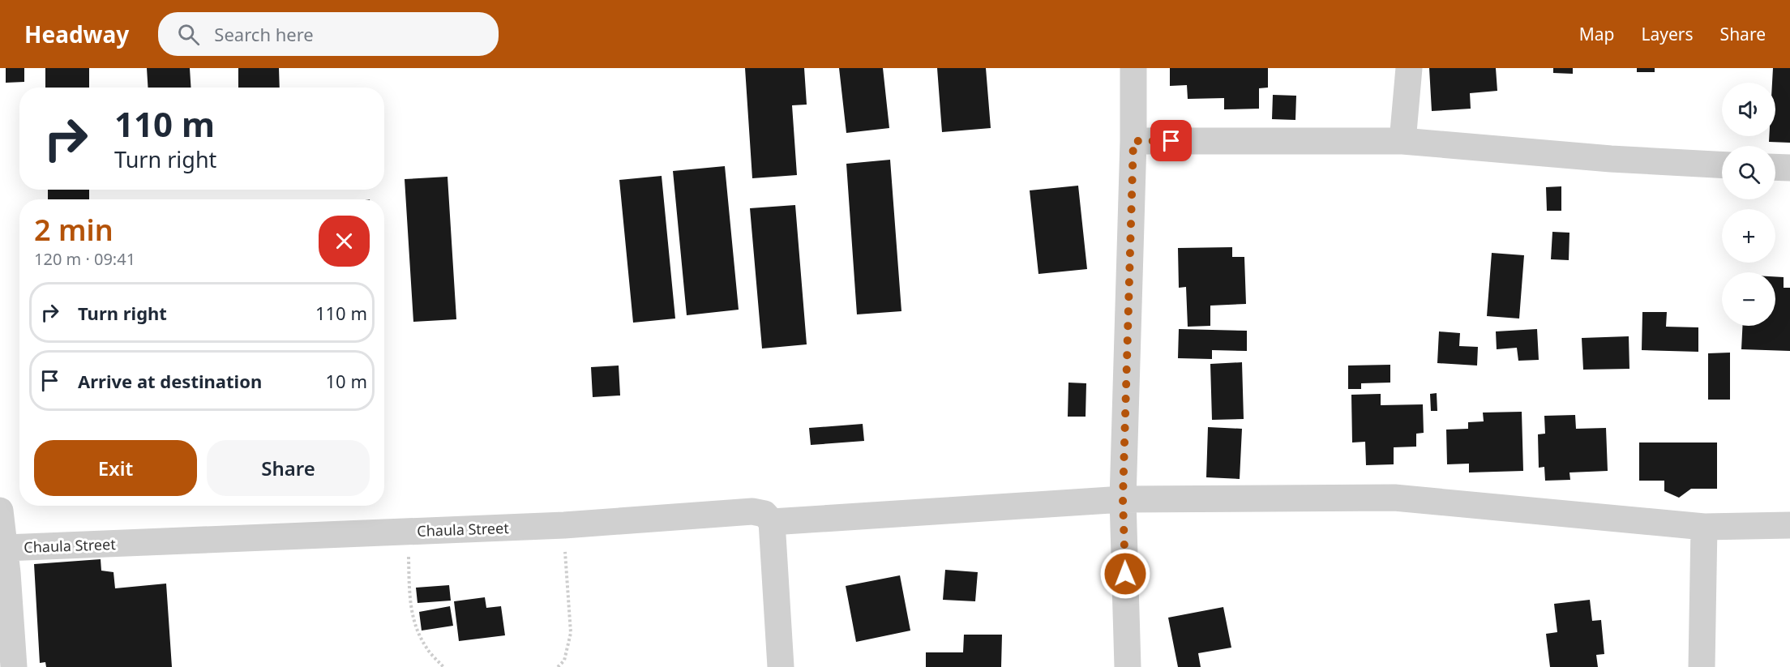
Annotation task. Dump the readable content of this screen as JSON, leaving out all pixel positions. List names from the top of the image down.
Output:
{
  "streets": {
    "street": ["Chaula Street"]
  },
  "page": {
    "header": "Headway",
    "search": "Search here",
    "nav": ["Map", "Layers", "Share"],
    "map_buttons": ["+", "−"],
    "turn": ["110 m", "Turn right"],
    "heading": ["2 min", "120 m · 09:41"],
    "list": [
      {
        "name": "Turn right",
        "value": "110 m"
      },
      {
        "name": "Arrive at destination",
        "value": "10 m"
      }
    ],
    "buttons": ["Exit", "Share"]
  }
}
